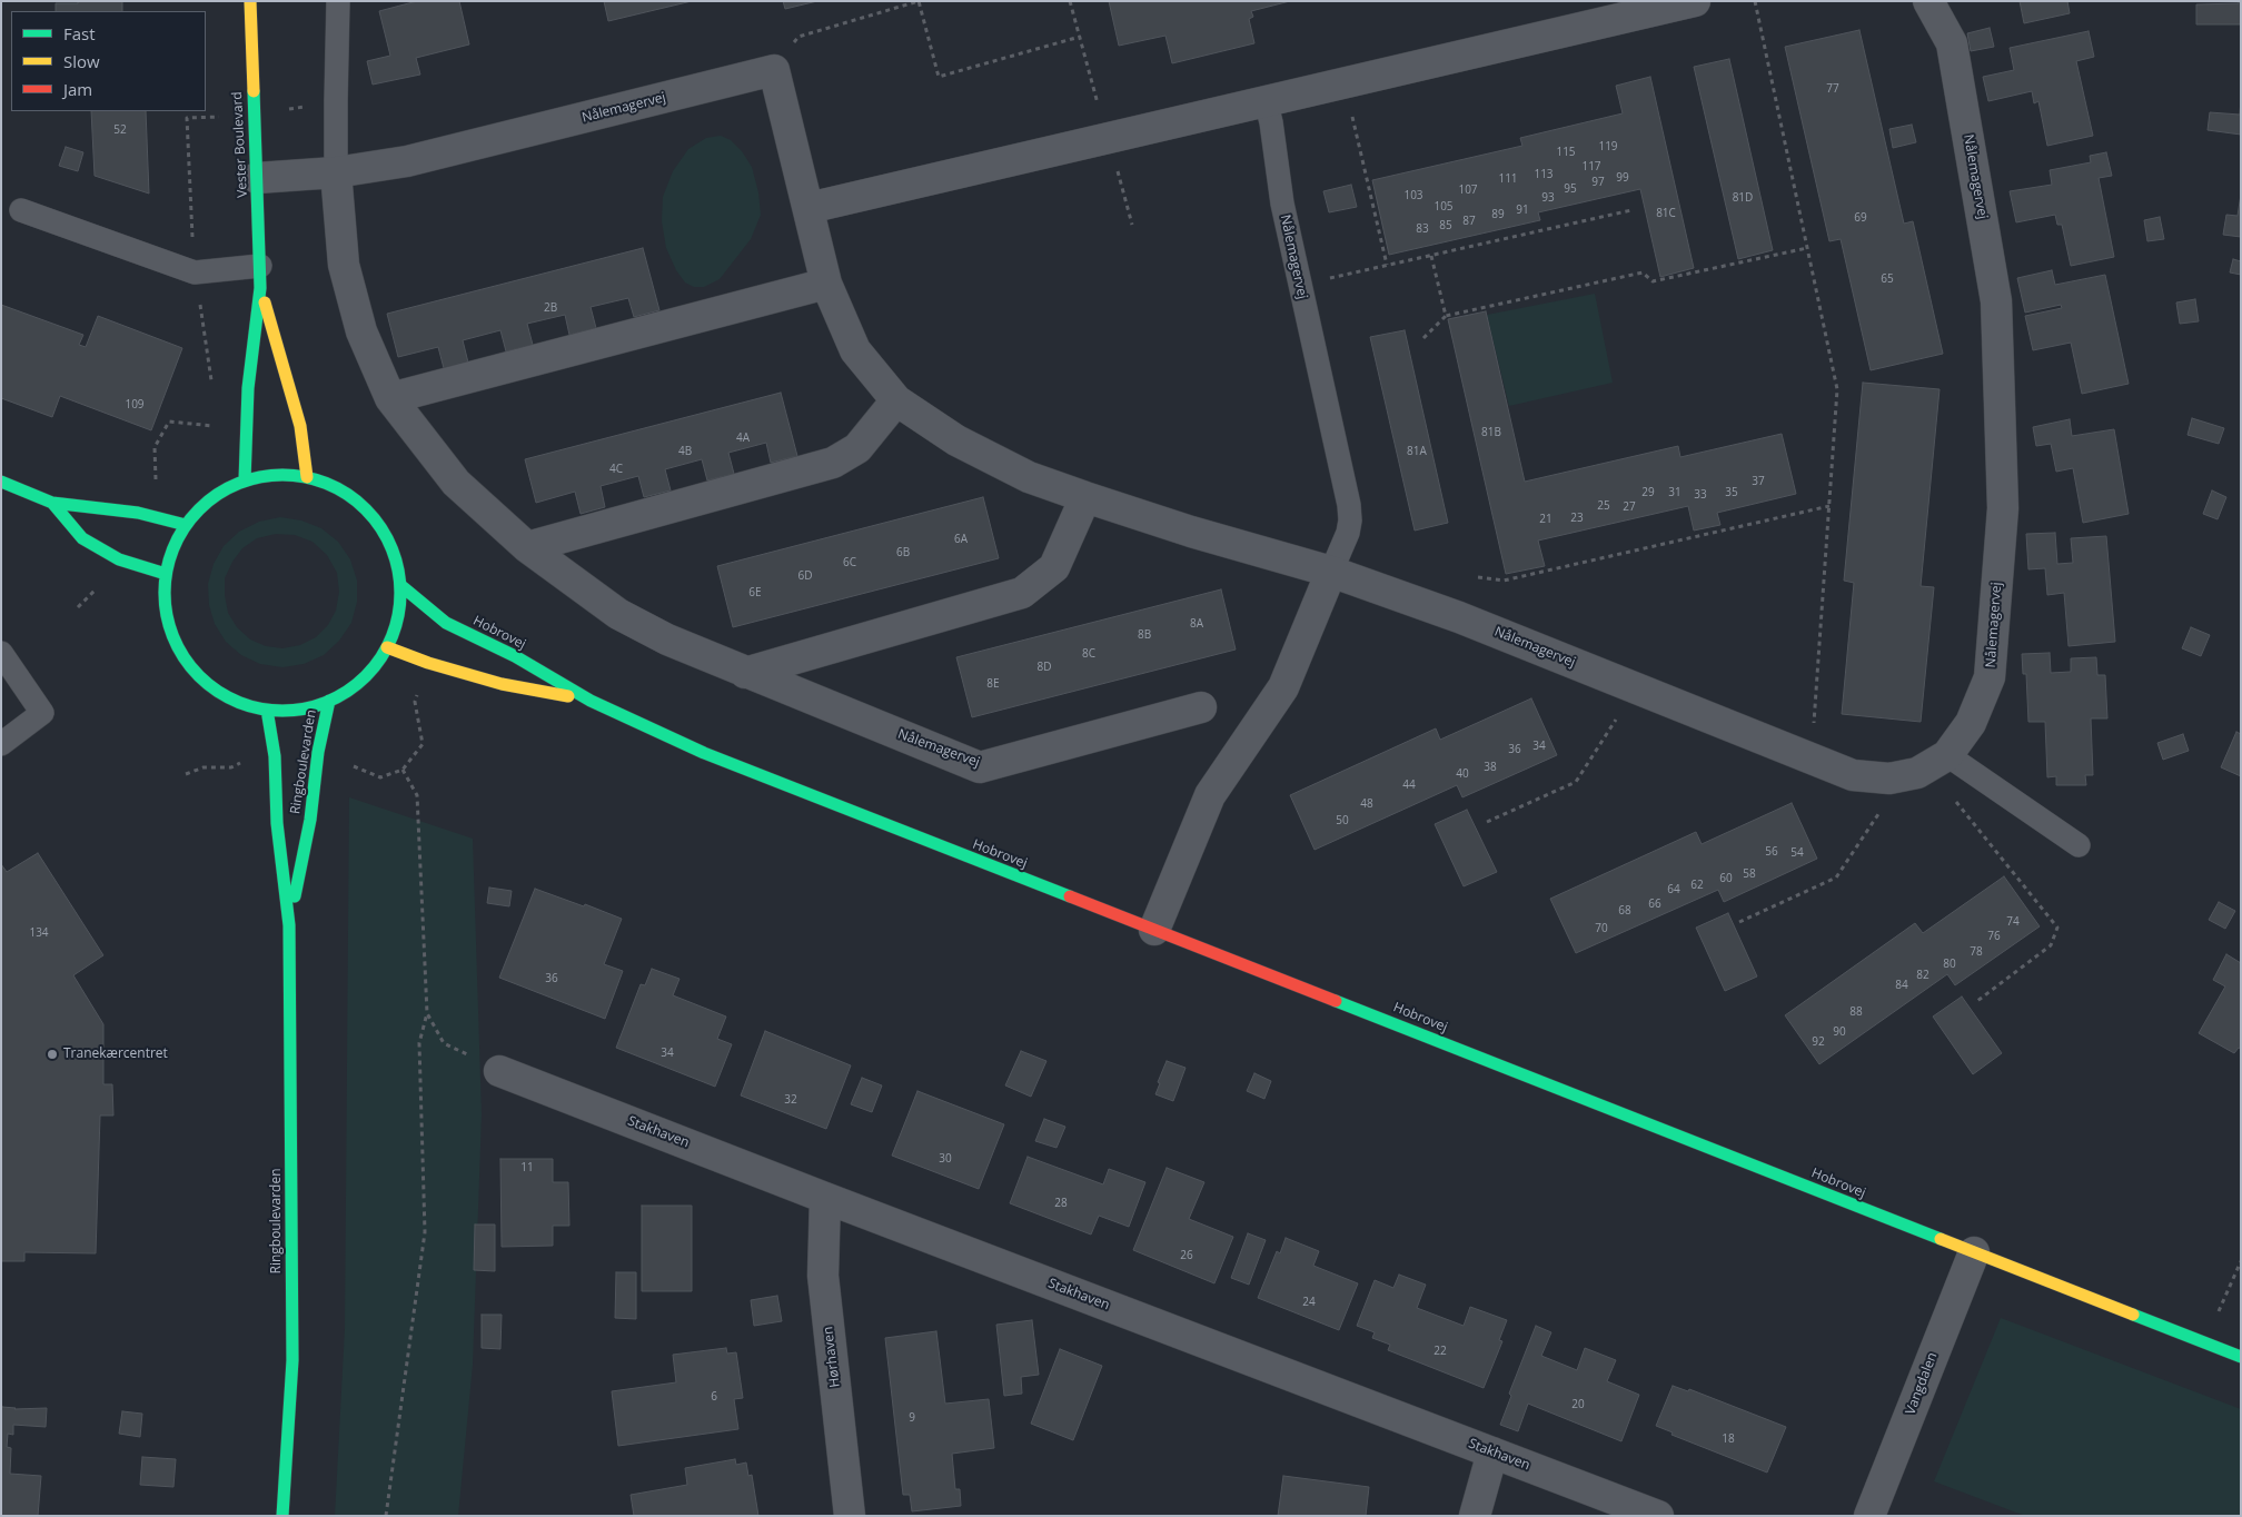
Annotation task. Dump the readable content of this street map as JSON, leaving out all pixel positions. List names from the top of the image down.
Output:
{
  "streets": {
    "main road": ["Vester Boulevard", "Hobrovej", "Ringboulevarden"],
    "street": [
      "Nålemagervej",
      "Stakhaven",
      "Hørhaven",
      "Vangdalen"
    ]
  },
  "crossings": [
    ["Nålemagervej", "Vester Boulevard"],
    ["Nålemagervej", "Hobrovej"],
    ["Hobrovej", "Vangdalen"],
    ["Stakhaven", "Hørhaven"]
  ],
  "places": ["Tranekærcentret"],
  "house_numbers": [
    "77",
    "52",
    "119",
    "115",
    "117",
    "113",
    "99",
    "111",
    "97",
    "95",
    "107",
    "103",
    "93",
    "81D",
    "105",
    "91",
    "81C",
    "89",
    "69",
    "87",
    "85",
    "83",
    "65",
    "2B",
    "109",
    "81B",
    "4A",
    "4B",
    "81A",
    "4C",
    "37",
    "29",
    "31",
    "35",
    "33",
    "25",
    "27",
    "23",
    "21",
    "6A",
    "6B",
    "6C",
    "6D",
    "6E",
    "8A",
    "8B",
    "8C",
    "8D",
    "8E",
    "34",
    "36",
    "38",
    "40",
    "44",
    "48",
    "50",
    "56",
    "54",
    "58",
    "60",
    "62",
    "64",
    "66",
    "68",
    "74",
    "70",
    "134",
    "76",
    "78",
    "80",
    "82",
    "36",
    "84",
    "88",
    "90",
    "92",
    "34",
    "32",
    "30",
    "11",
    "28",
    "26",
    "24",
    "22",
    "6",
    "20",
    "9",
    "18"
  ],
  "legend": ["Fast", "Slow", "Jam"]
}
